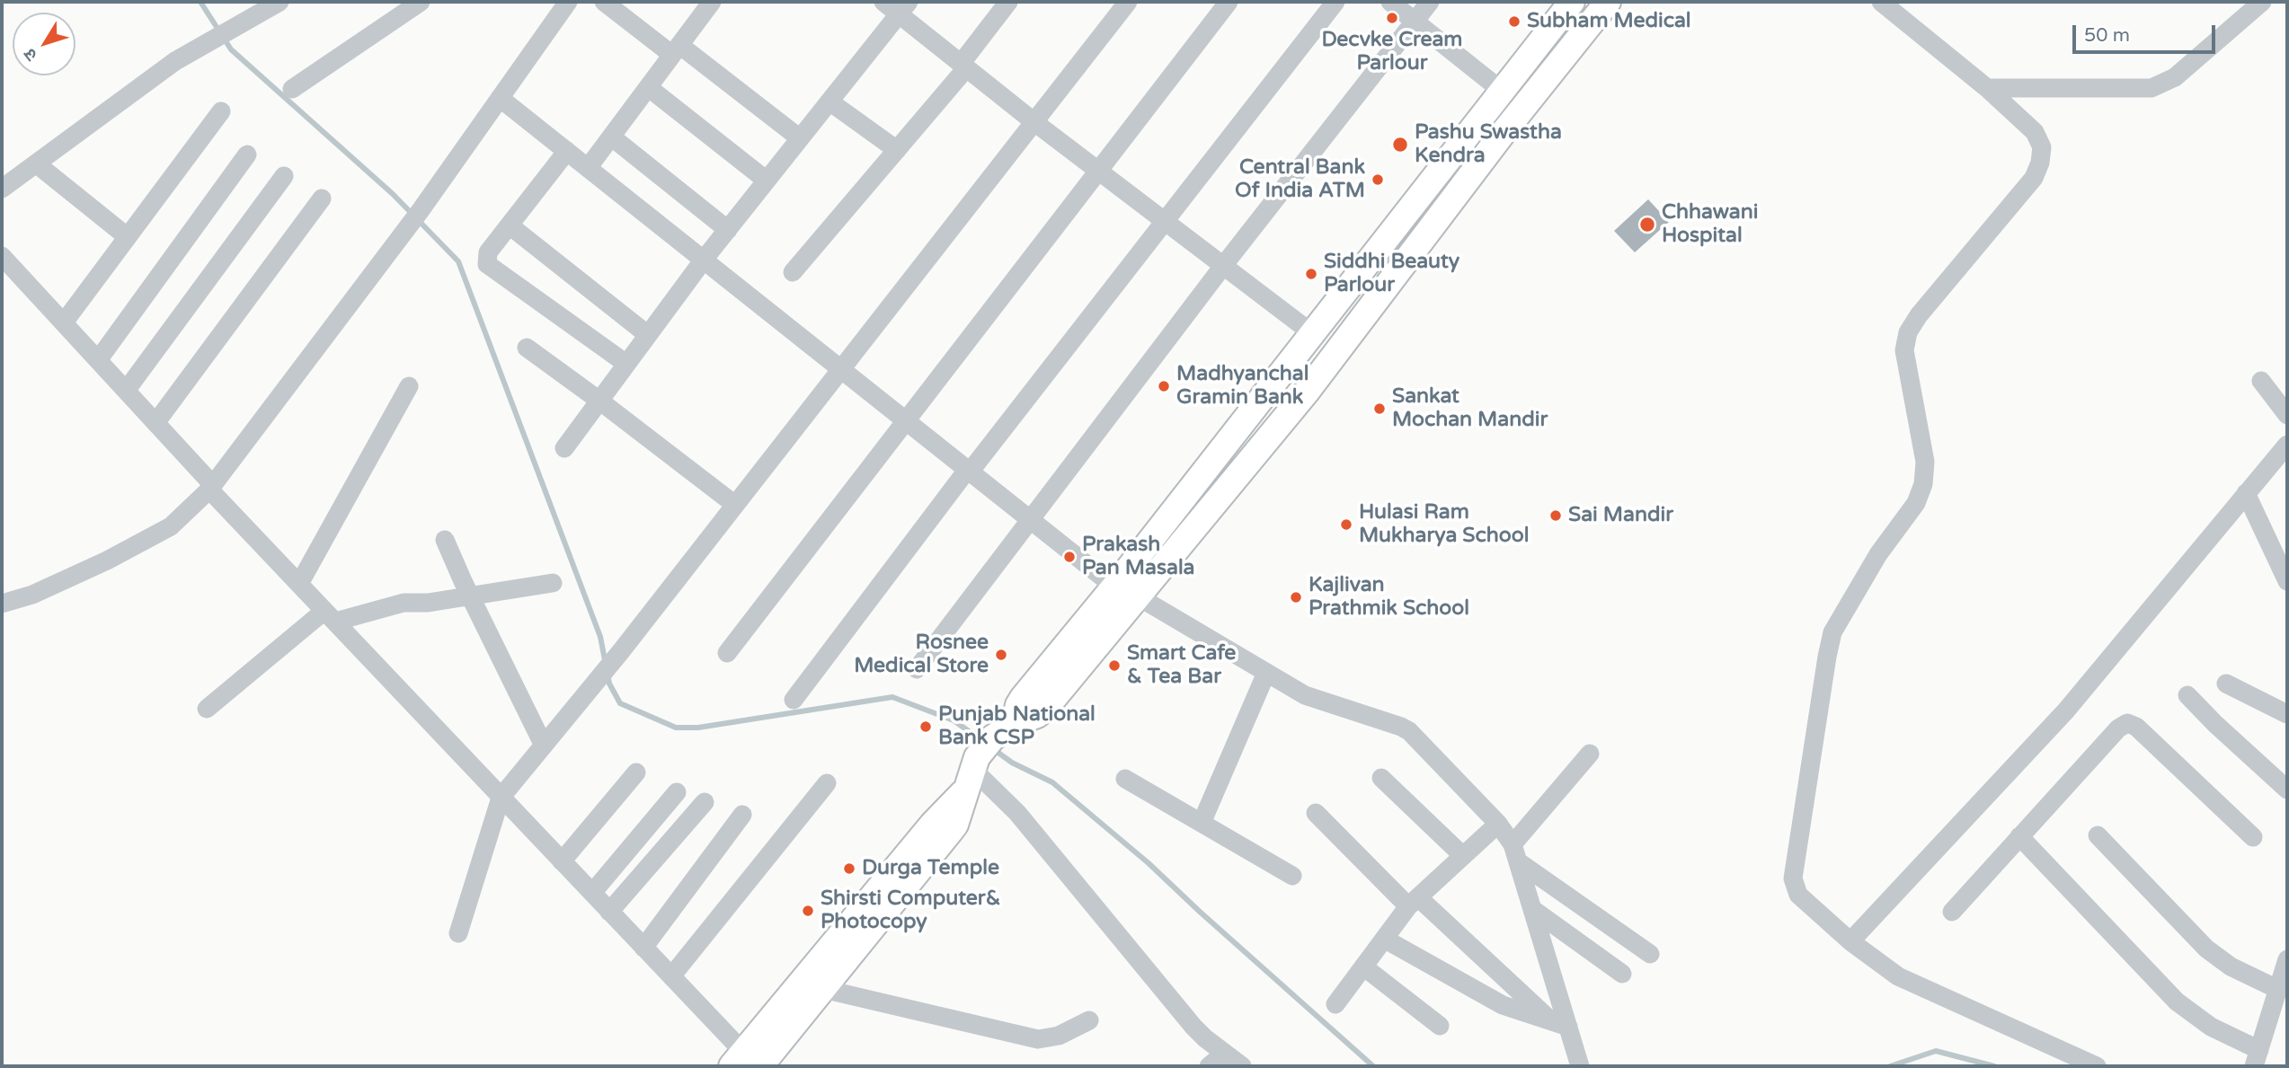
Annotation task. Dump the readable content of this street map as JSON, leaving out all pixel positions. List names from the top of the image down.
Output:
{
  "places": [
    "Decvke Cream Parlour",
    "Subham Medical",
    "Pashu Swastha Kendra",
    "Central Bank Of India ATM",
    "Chhawani Hospital",
    "Siddhi Beauty Parlour",
    "Madhyanchal Gramin Bank",
    "Sankat Mochan Mandir",
    "Sai Mandir",
    "Hulasi Ram Mukharya School",
    "Prakash Pan Masala",
    "Kajlivan Prathmik School",
    "Rosnee Medical Store",
    "Smart Cafe & Tea Bar",
    "Punjab National Bank CSP",
    "Durga Temple",
    "Shirsti Computer& Photocopy"
  ],
  "scale_bar": "50 m",
  "north": "bottom left"
}
